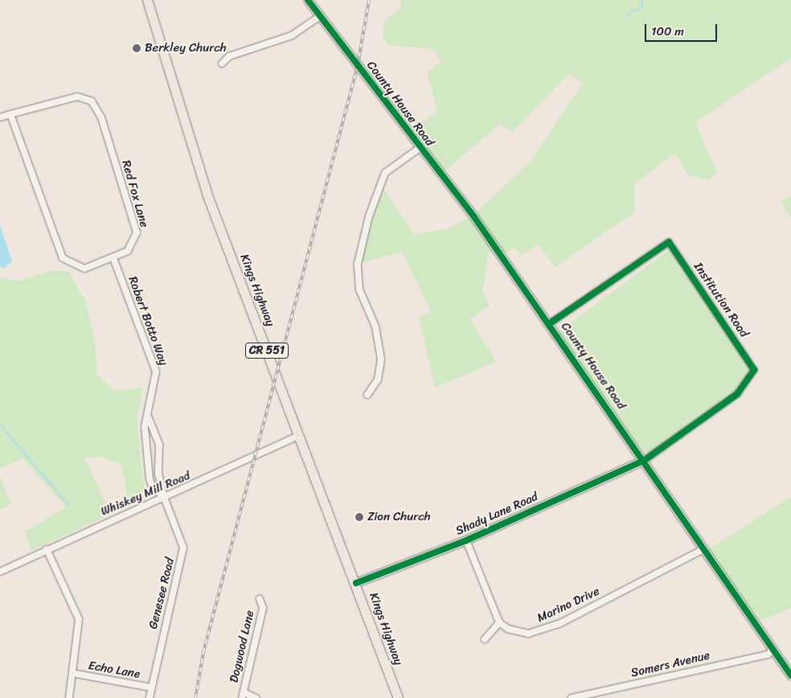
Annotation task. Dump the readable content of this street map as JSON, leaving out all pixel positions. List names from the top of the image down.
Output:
{
  "streets": {
    "main road": ["Kings Highway", "CR 551"],
    "street": [
      "County House Road",
      "Red Fox Lane",
      "Institution Road",
      "Robert Botto Way",
      "Whiskey Mill Road",
      "Shady Lane Road",
      "Genesee Road",
      "Marino Drive",
      "Dogwood Lane",
      "Somers Avenue",
      "Echo Lane"
    ]
  },
  "crossings": [
    ["County House Road", "Institution Road"],
    ["County House Road", "Shady Lane Road"],
    ["County House Road", "Marino Drive"],
    ["County House Road", "Somers Avenue"],
    ["Red Fox Lane", "Robert Botto Way"],
    ["Kings Highway", "Whiskey Mill Road"],
    ["Kings Highway", "Shady Lane Road"],
    ["Institution Road", "Shady Lane Road"],
    ["Robert Botto Way", "Whiskey Mill Road"],
    ["Robert Botto Way", "Genesee Road"],
    ["Whiskey Mill Road", "Genesee Road"],
    ["Genesee Road", "Echo Lane"]
  ],
  "places": ["Berkley Church", "Zion Church"],
  "scale_bar": "100 m"
}
